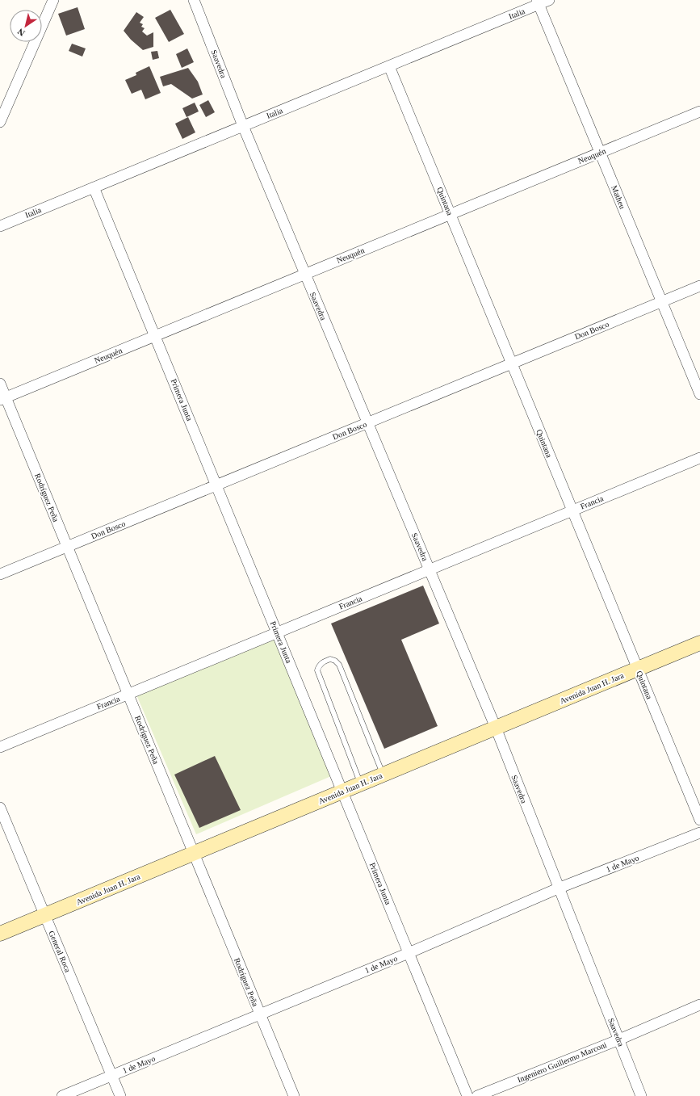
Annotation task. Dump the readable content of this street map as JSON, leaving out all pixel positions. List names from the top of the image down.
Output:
{
  "streets": {
    "main road": ["Avenida Juan H. Jara"],
    "street": [
      "Italia",
      "Saavedra",
      "Neuquén",
      "Matheu",
      "Quintana",
      "Don Bosco",
      "Primera Junta",
      "Rodríguez Peña",
      "Francia",
      "1 de Mayo",
      "General Roca",
      "Ingeniero Guillermo Marconi"
    ]
  },
  "crossings": [
    ["Italia", "Saavedra"],
    ["Italia", "Matheu"],
    ["Italia", "Quintana"],
    ["Italia", "Primera Junta"],
    ["Saavedra", "Neuquén"],
    ["Saavedra", "Don Bosco"],
    ["Saavedra", "Francia"],
    ["Saavedra", "Avenida Juan H. Jara"],
    ["Saavedra", "1 de Mayo"],
    ["Saavedra", "Ingeniero Guillermo Marconi"],
    ["Neuquén", "Matheu"],
    ["Neuquén", "Quintana"],
    ["Neuquén", "Primera Junta"],
    ["Neuquén", "Rodríguez Peña"],
    ["Matheu", "Don Bosco"],
    ["Quintana", "Don Bosco"],
    ["Quintana", "Francia"],
    ["Quintana", "Avenida Juan H. Jara"],
    ["Don Bosco", "Primera Junta"],
    ["Don Bosco", "Rodríguez Peña"],
    ["Primera Junta", "Francia"],
    ["Primera Junta", "Avenida Juan H. Jara"],
    ["Primera Junta", "1 de Mayo"],
    ["Rodríguez Peña", "Francia"],
    ["Rodríguez Peña", "Avenida Juan H. Jara"],
    ["Rodríguez Peña", "1 de Mayo"],
    ["Avenida Juan H. Jara", "General Roca"],
    ["1 de Mayo", "General Roca"]
  ],
  "north": "bottom left"
}
